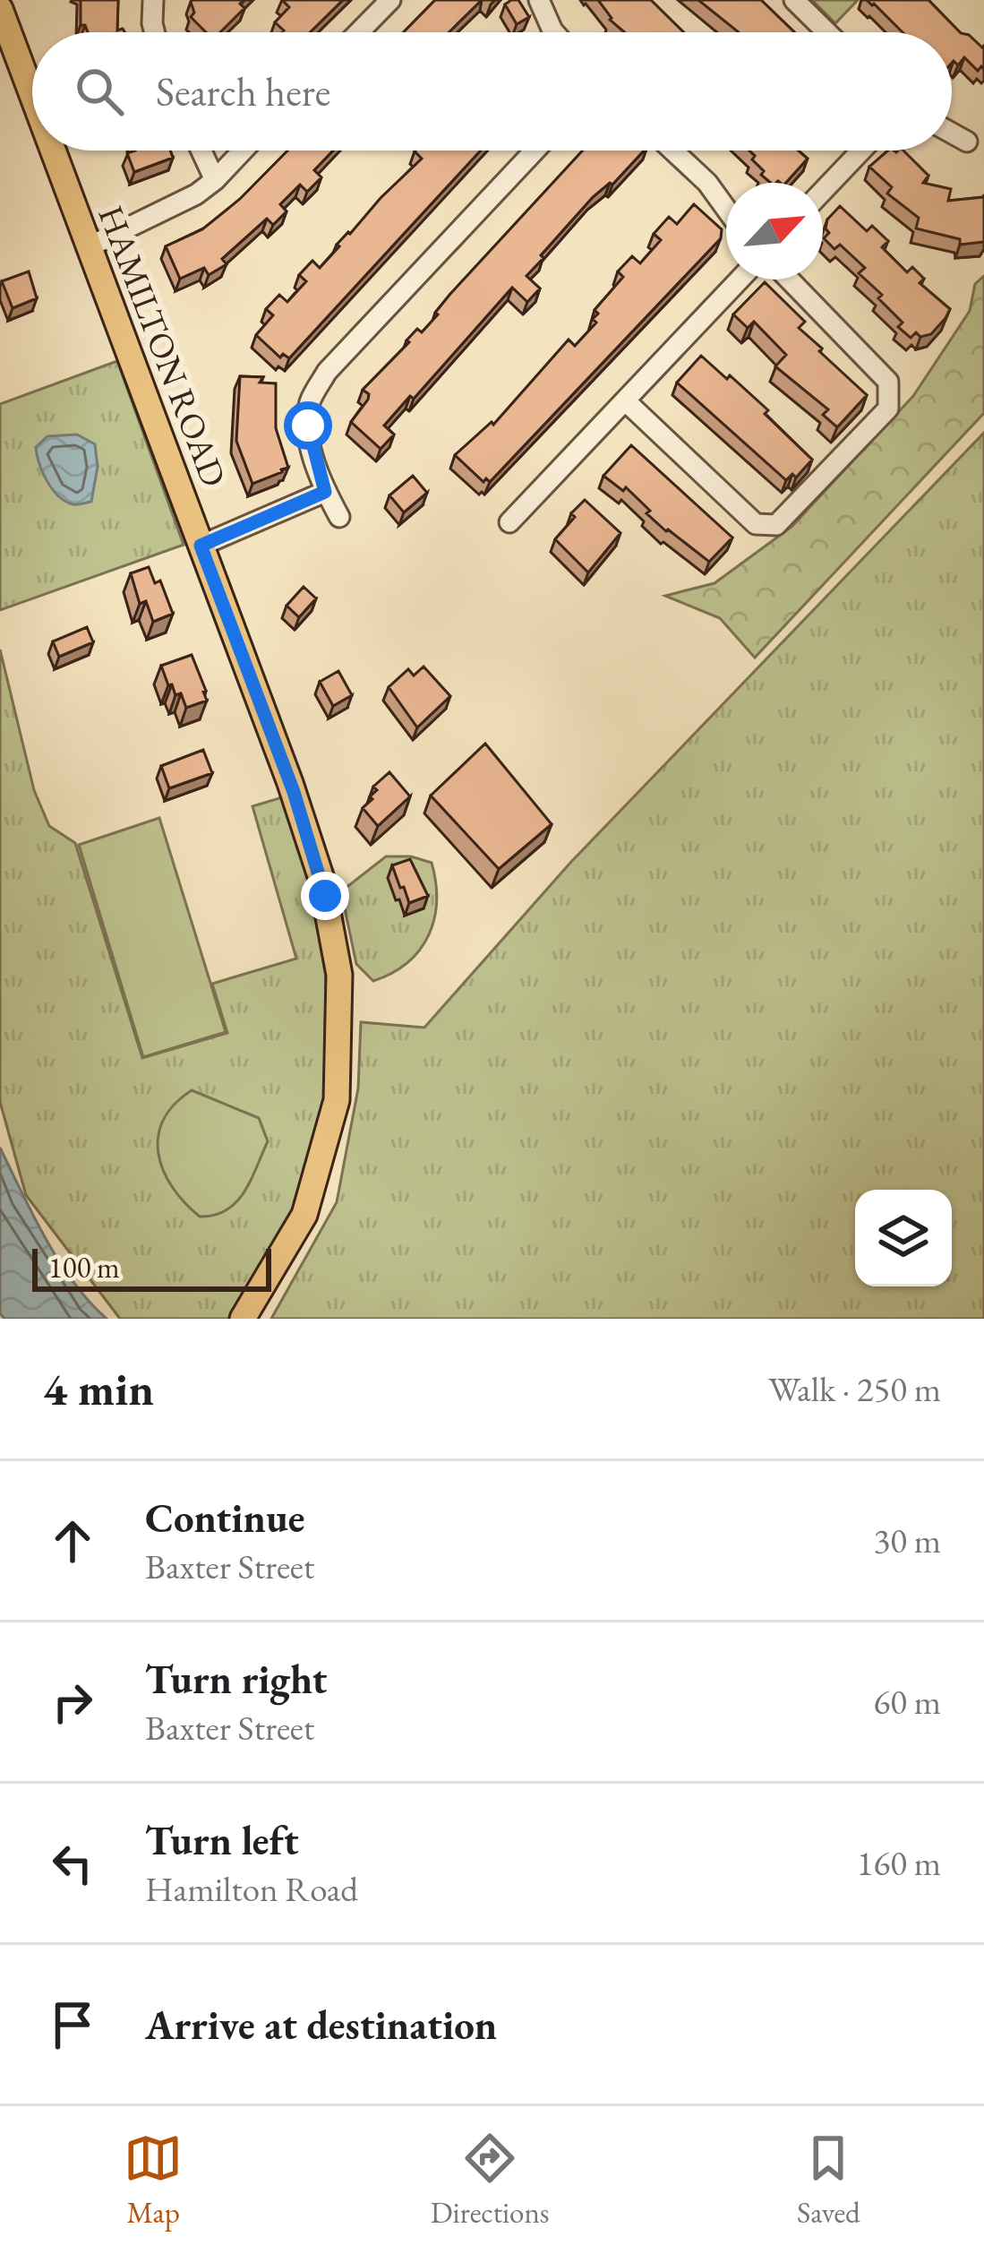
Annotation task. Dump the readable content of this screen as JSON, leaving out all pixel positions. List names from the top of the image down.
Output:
{
  "streets": {
    "main road": ["HAMILTON ROAD"]
  },
  "scale_bar": "100 m",
  "north": "top right",
  "page": {
    "search": "Search here",
    "scale": "100 m",
    "heading": ["4 min", "Walk · 250 m"],
    "list": [
      ["Continue", "Baxter Street", "30 m"],
      ["Turn right", "Baxter Street", "60 m"],
      ["Turn left", "Hamilton Road", "160 m"],
      "Arrive at destination"
    ],
    "nav": ["Map", "Directions", "Saved"]
  }
}
